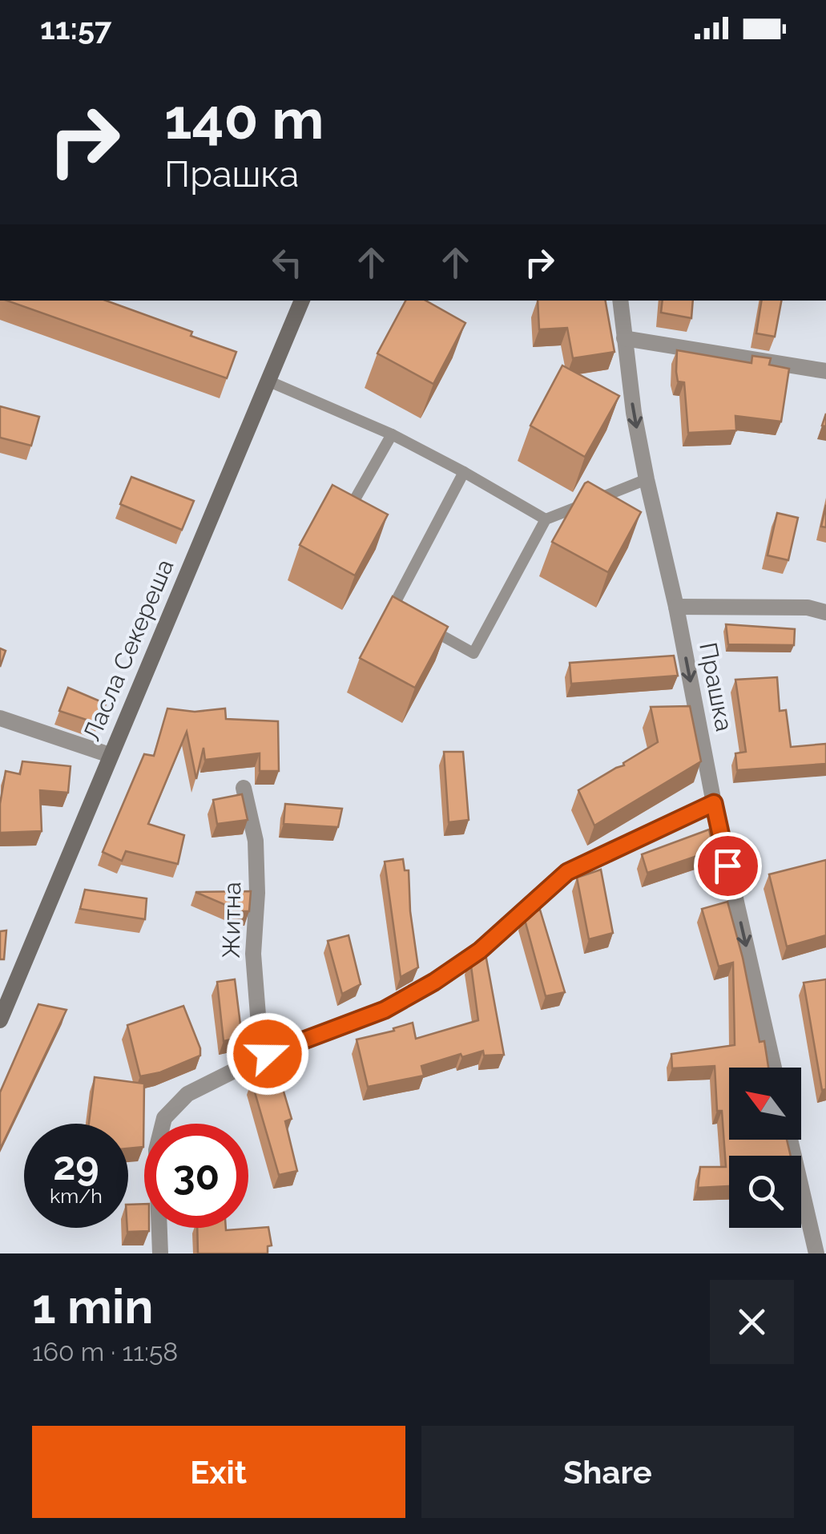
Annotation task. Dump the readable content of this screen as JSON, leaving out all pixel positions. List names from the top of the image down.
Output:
{
  "streets": {
    "street": ["Ласла Секереша", "Прашка", "Житна"]
  },
  "one_way": ["Прашка"],
  "north": "top left",
  "page": {
    "status": "11:57",
    "turn": ["140 m", "Прашка"],
    "speed": "29 km/h",
    "limit": "30",
    "heading": ["1 min", "160 m · 11:58"],
    "buttons": ["Exit", "Share"]
  }
}
